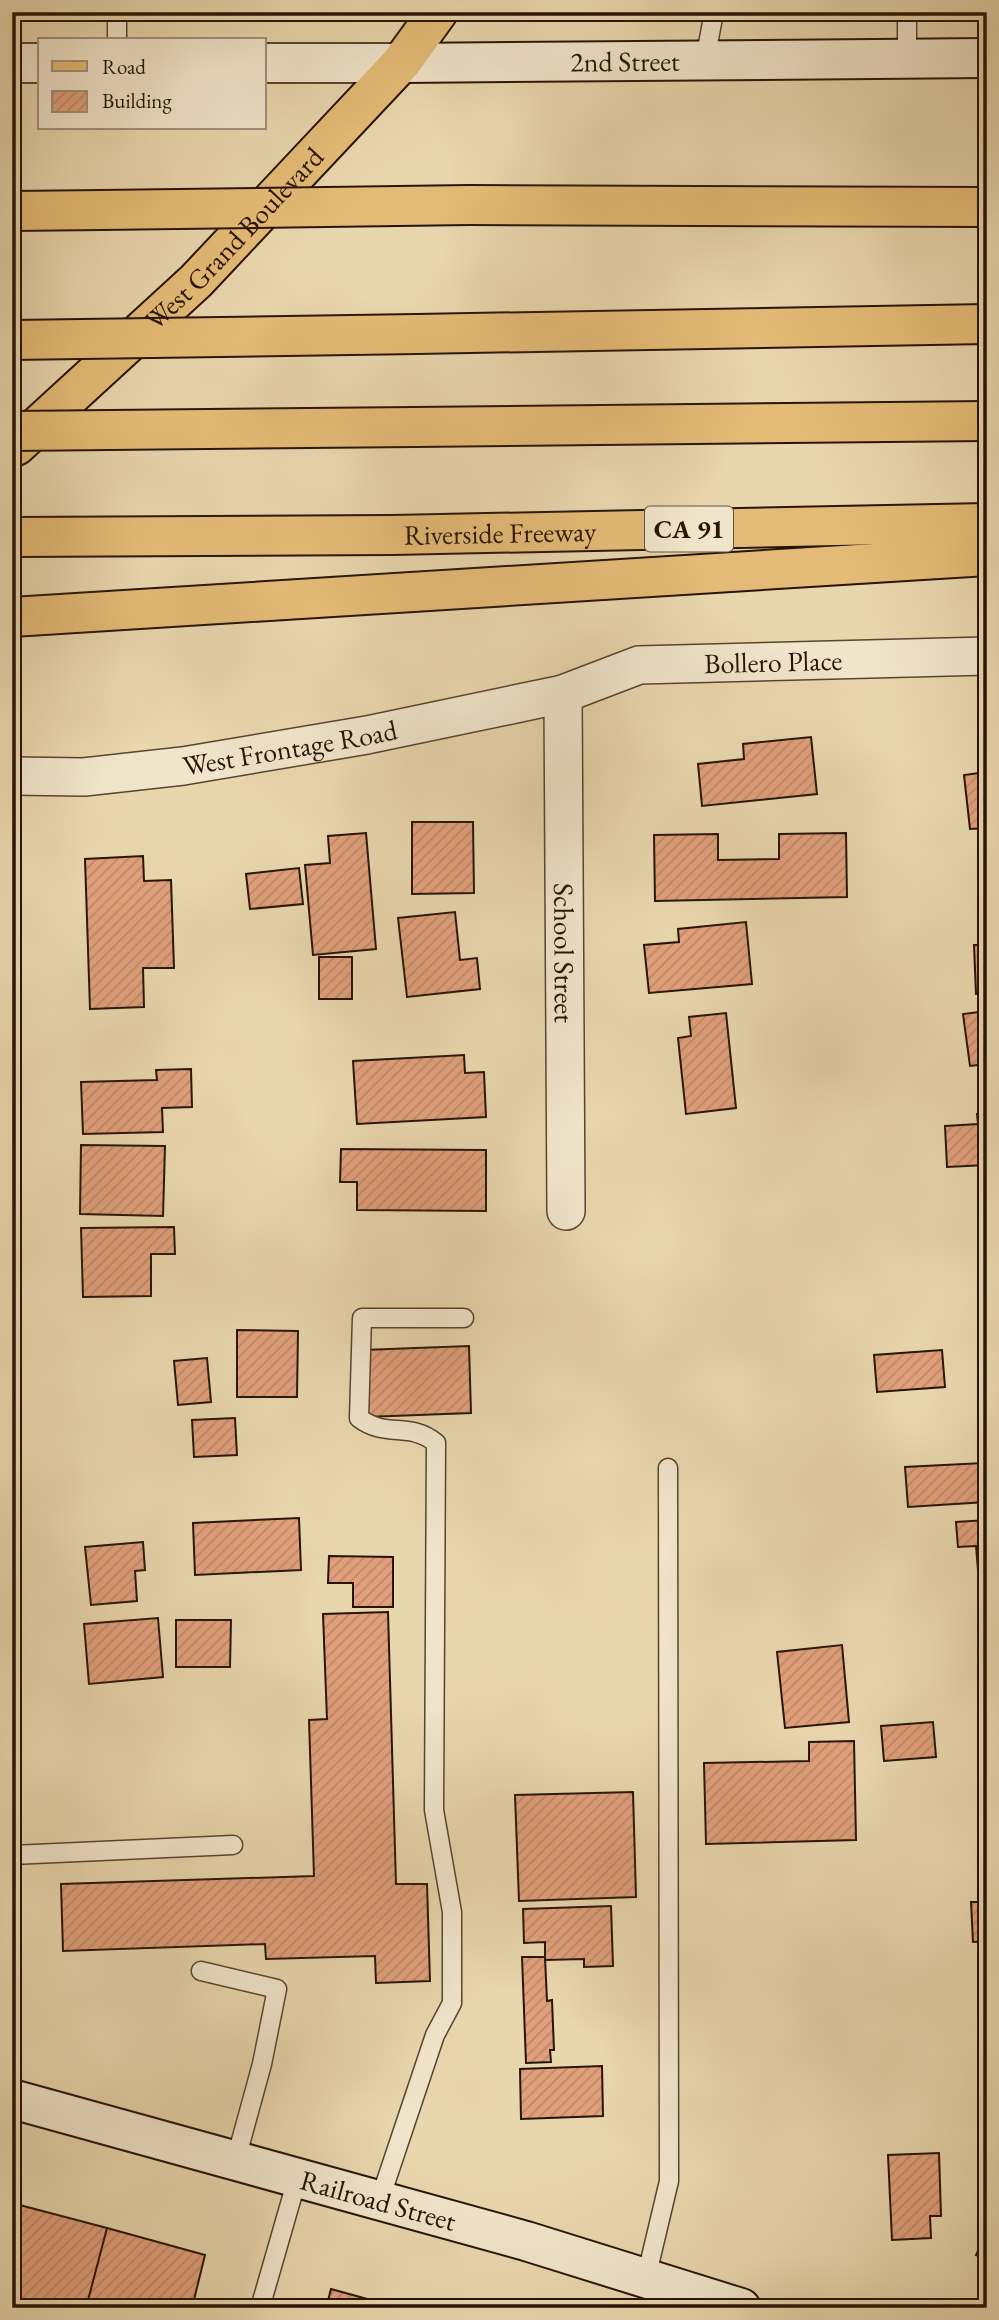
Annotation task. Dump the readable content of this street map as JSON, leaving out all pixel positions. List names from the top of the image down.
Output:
{
  "streets": {
    "main road": [
      "2nd Street",
      "West Grand Boulevard",
      "CA 91",
      "Riverside Freeway",
      "Railroad Street"
    ],
    "street": ["Bollero Place", "West Frontage Road", "School Street"]
  },
  "crossings": [
    ["2nd Street", "West Grand Boulevard"],
    ["Bollero Place", "West Frontage Road"],
    ["Bollero Place", "School Street"],
    ["West Frontage Road", "School Street"]
  ],
  "legend": ["Road", "Building"]
}
